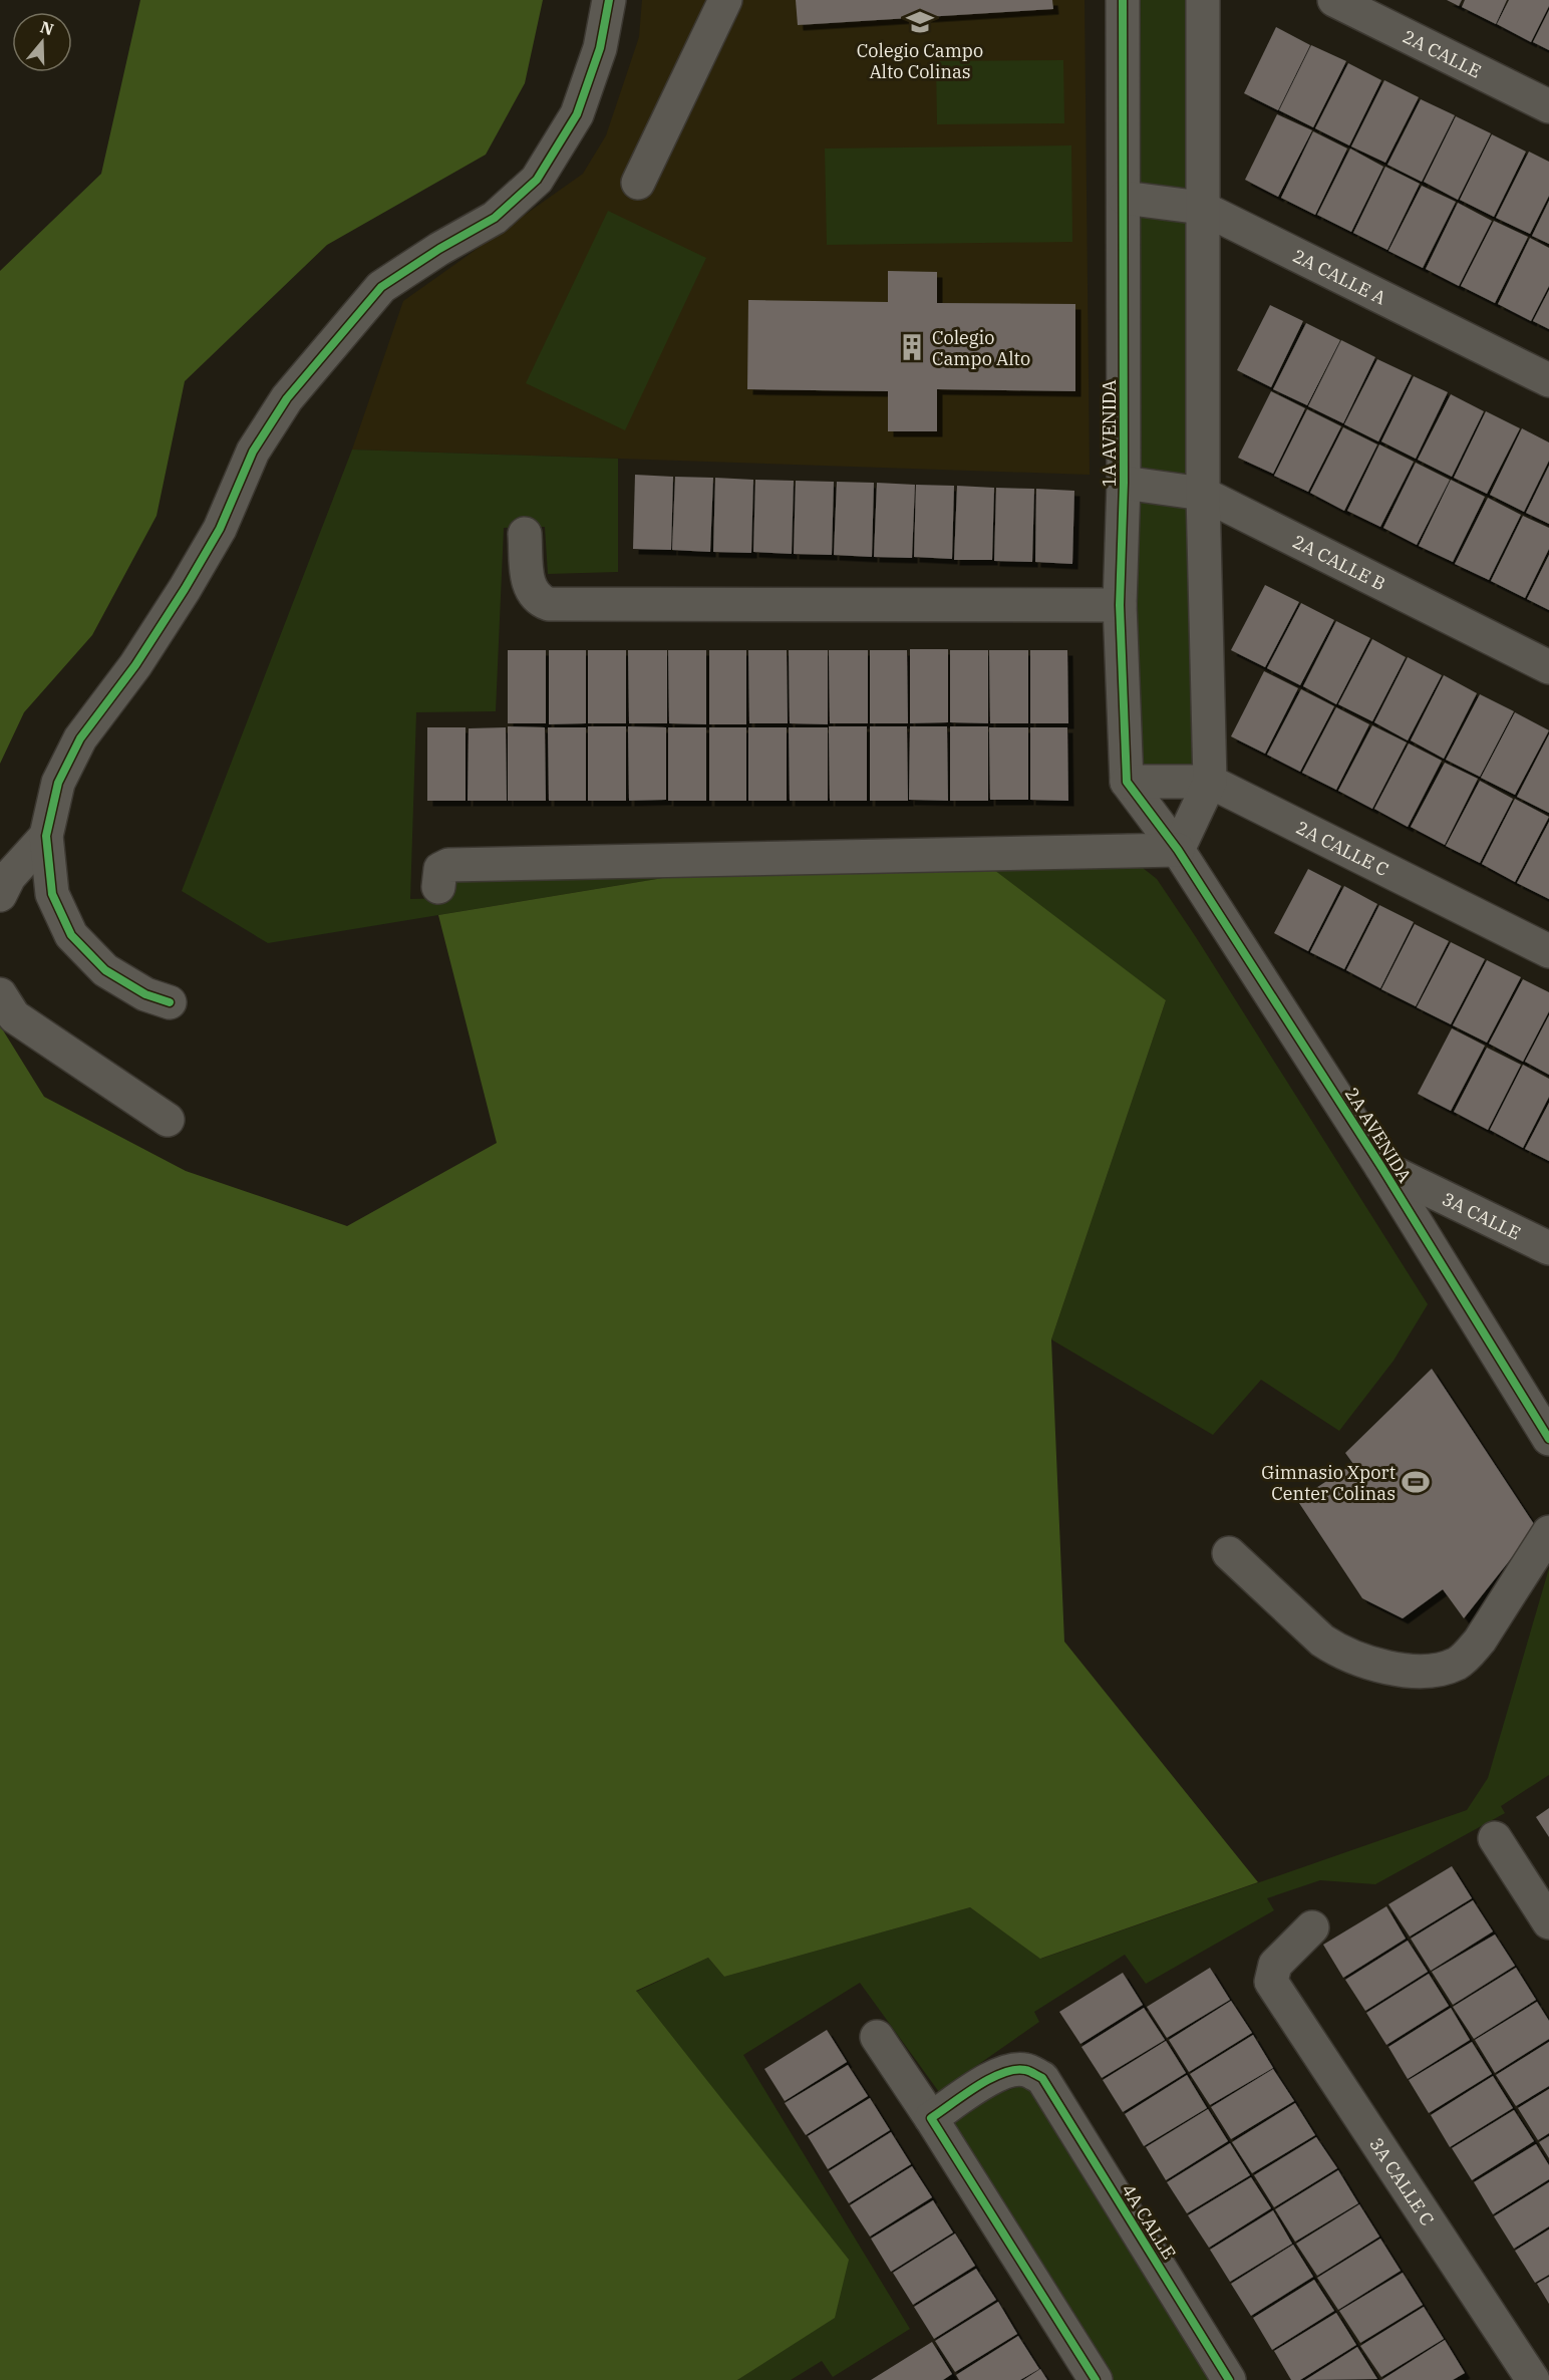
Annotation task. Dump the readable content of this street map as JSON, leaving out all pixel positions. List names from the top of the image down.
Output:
{
  "streets": {
    "street": [
      "2A CALLE",
      "2A CALLE A",
      "1A AVENIDA",
      "2A CALLE B",
      "2A CALLE C",
      "2A AVENIDA",
      "3A CALLE",
      "3A CALLE C",
      "4A CALLE"
    ]
  },
  "crossings": [
    ["2A CALLE A", "1A AVENIDA"],
    ["1A AVENIDA", "2A CALLE B"],
    ["1A AVENIDA", "2A CALLE C"],
    ["2A AVENIDA", "3A CALLE"]
  ],
  "places": {
    "school or university": ["Colegio Campo Alto Colinas"],
    "building": ["Colegio Campo Alto"],
    "sports": ["Gimnasio Xport Center Colinas"]
  },
  "north": "top"
}
